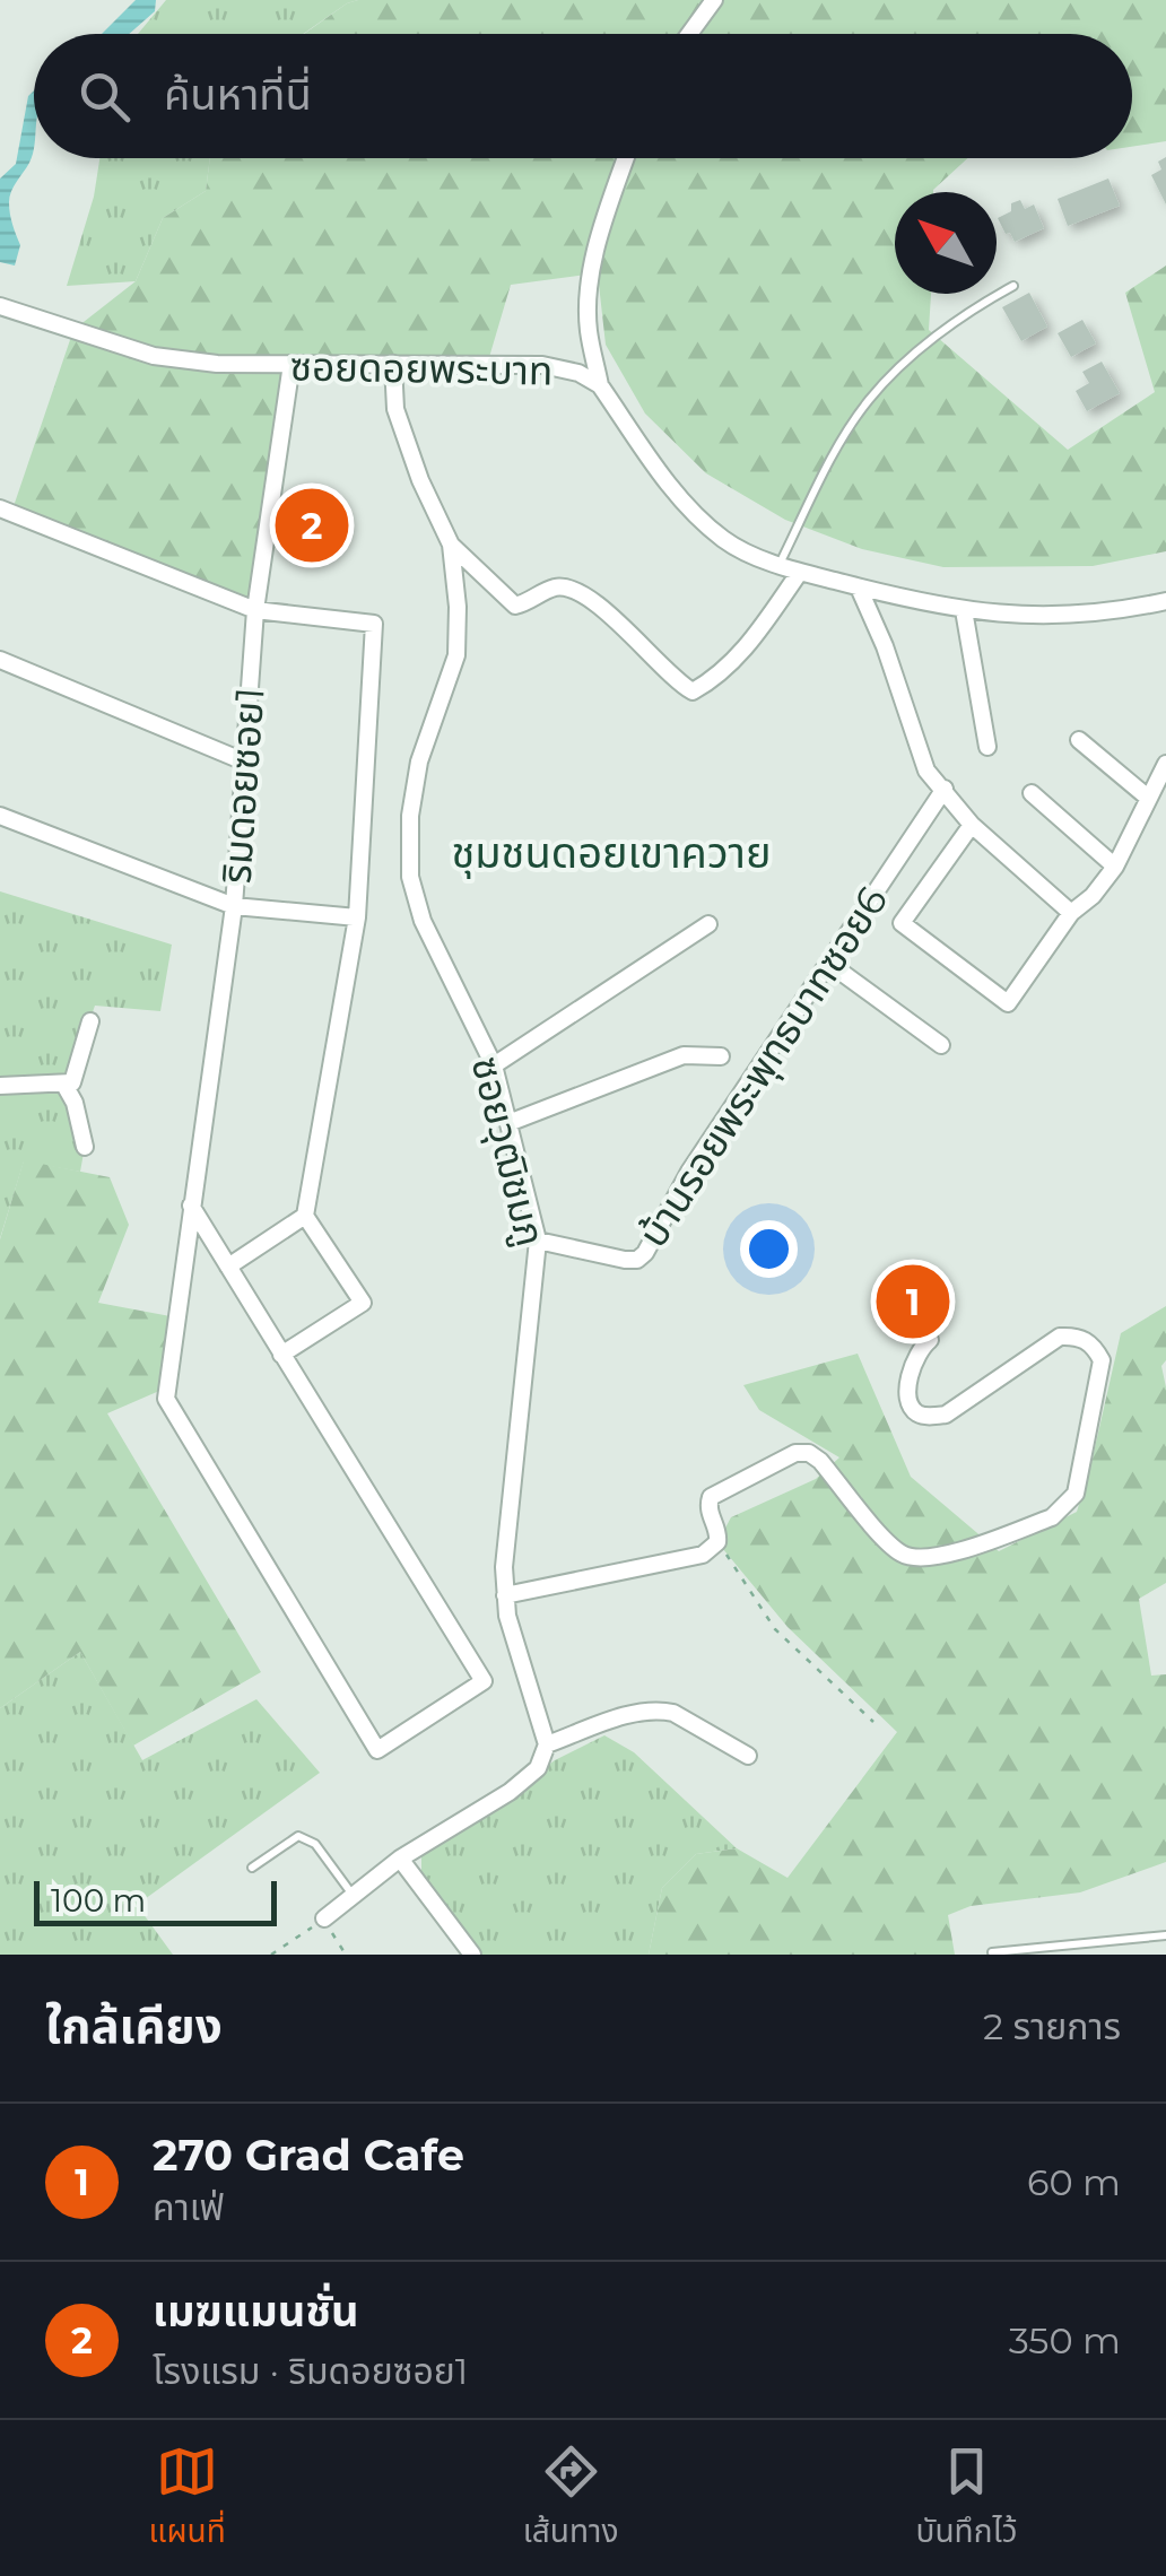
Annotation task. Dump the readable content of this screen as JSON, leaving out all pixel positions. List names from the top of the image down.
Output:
{
  "streets": {
    "street": [
      "ซอยดอยพระบาท",
      "ริมดอยซอย1",
      "บ้านรอยพระพุทธบาทซอย6",
      "ซอยวุฒิชมภู"
    ]
  },
  "crossings": [
    ["ซอยดอยพระบาท", "ริมดอยซอย1"],
    ["ซอยดอยพระบาท", "ซอยวุฒิชมภู"],
    ["บ้านรอยพระพุทธบาทซอย6", "ซอยวุฒิชมภู"]
  ],
  "districts": ["ชุมชนดอยเขาควาย"],
  "scale_bar": "100 m",
  "north": "top left",
  "page": {
    "search": "ค้นหาที่นี่",
    "pins": ["2", "1"],
    "scale": "100 m",
    "heading": ["ใกล้เคียง", "2 รายการ"],
    "list": [
      {
        "mark": "1",
        "name": "270 Grad Cafe",
        "note": "คาเฟ่",
        "value": "60 m"
      },
      {
        "mark": "2",
        "name": "เมฆแมนชั่น",
        "note": "โรงแรม · ริมดอยซอย1",
        "value": "350 m"
      }
    ],
    "nav": ["แผนที่", "เส้นทาง", "บันทึกไว้"]
  }
}
